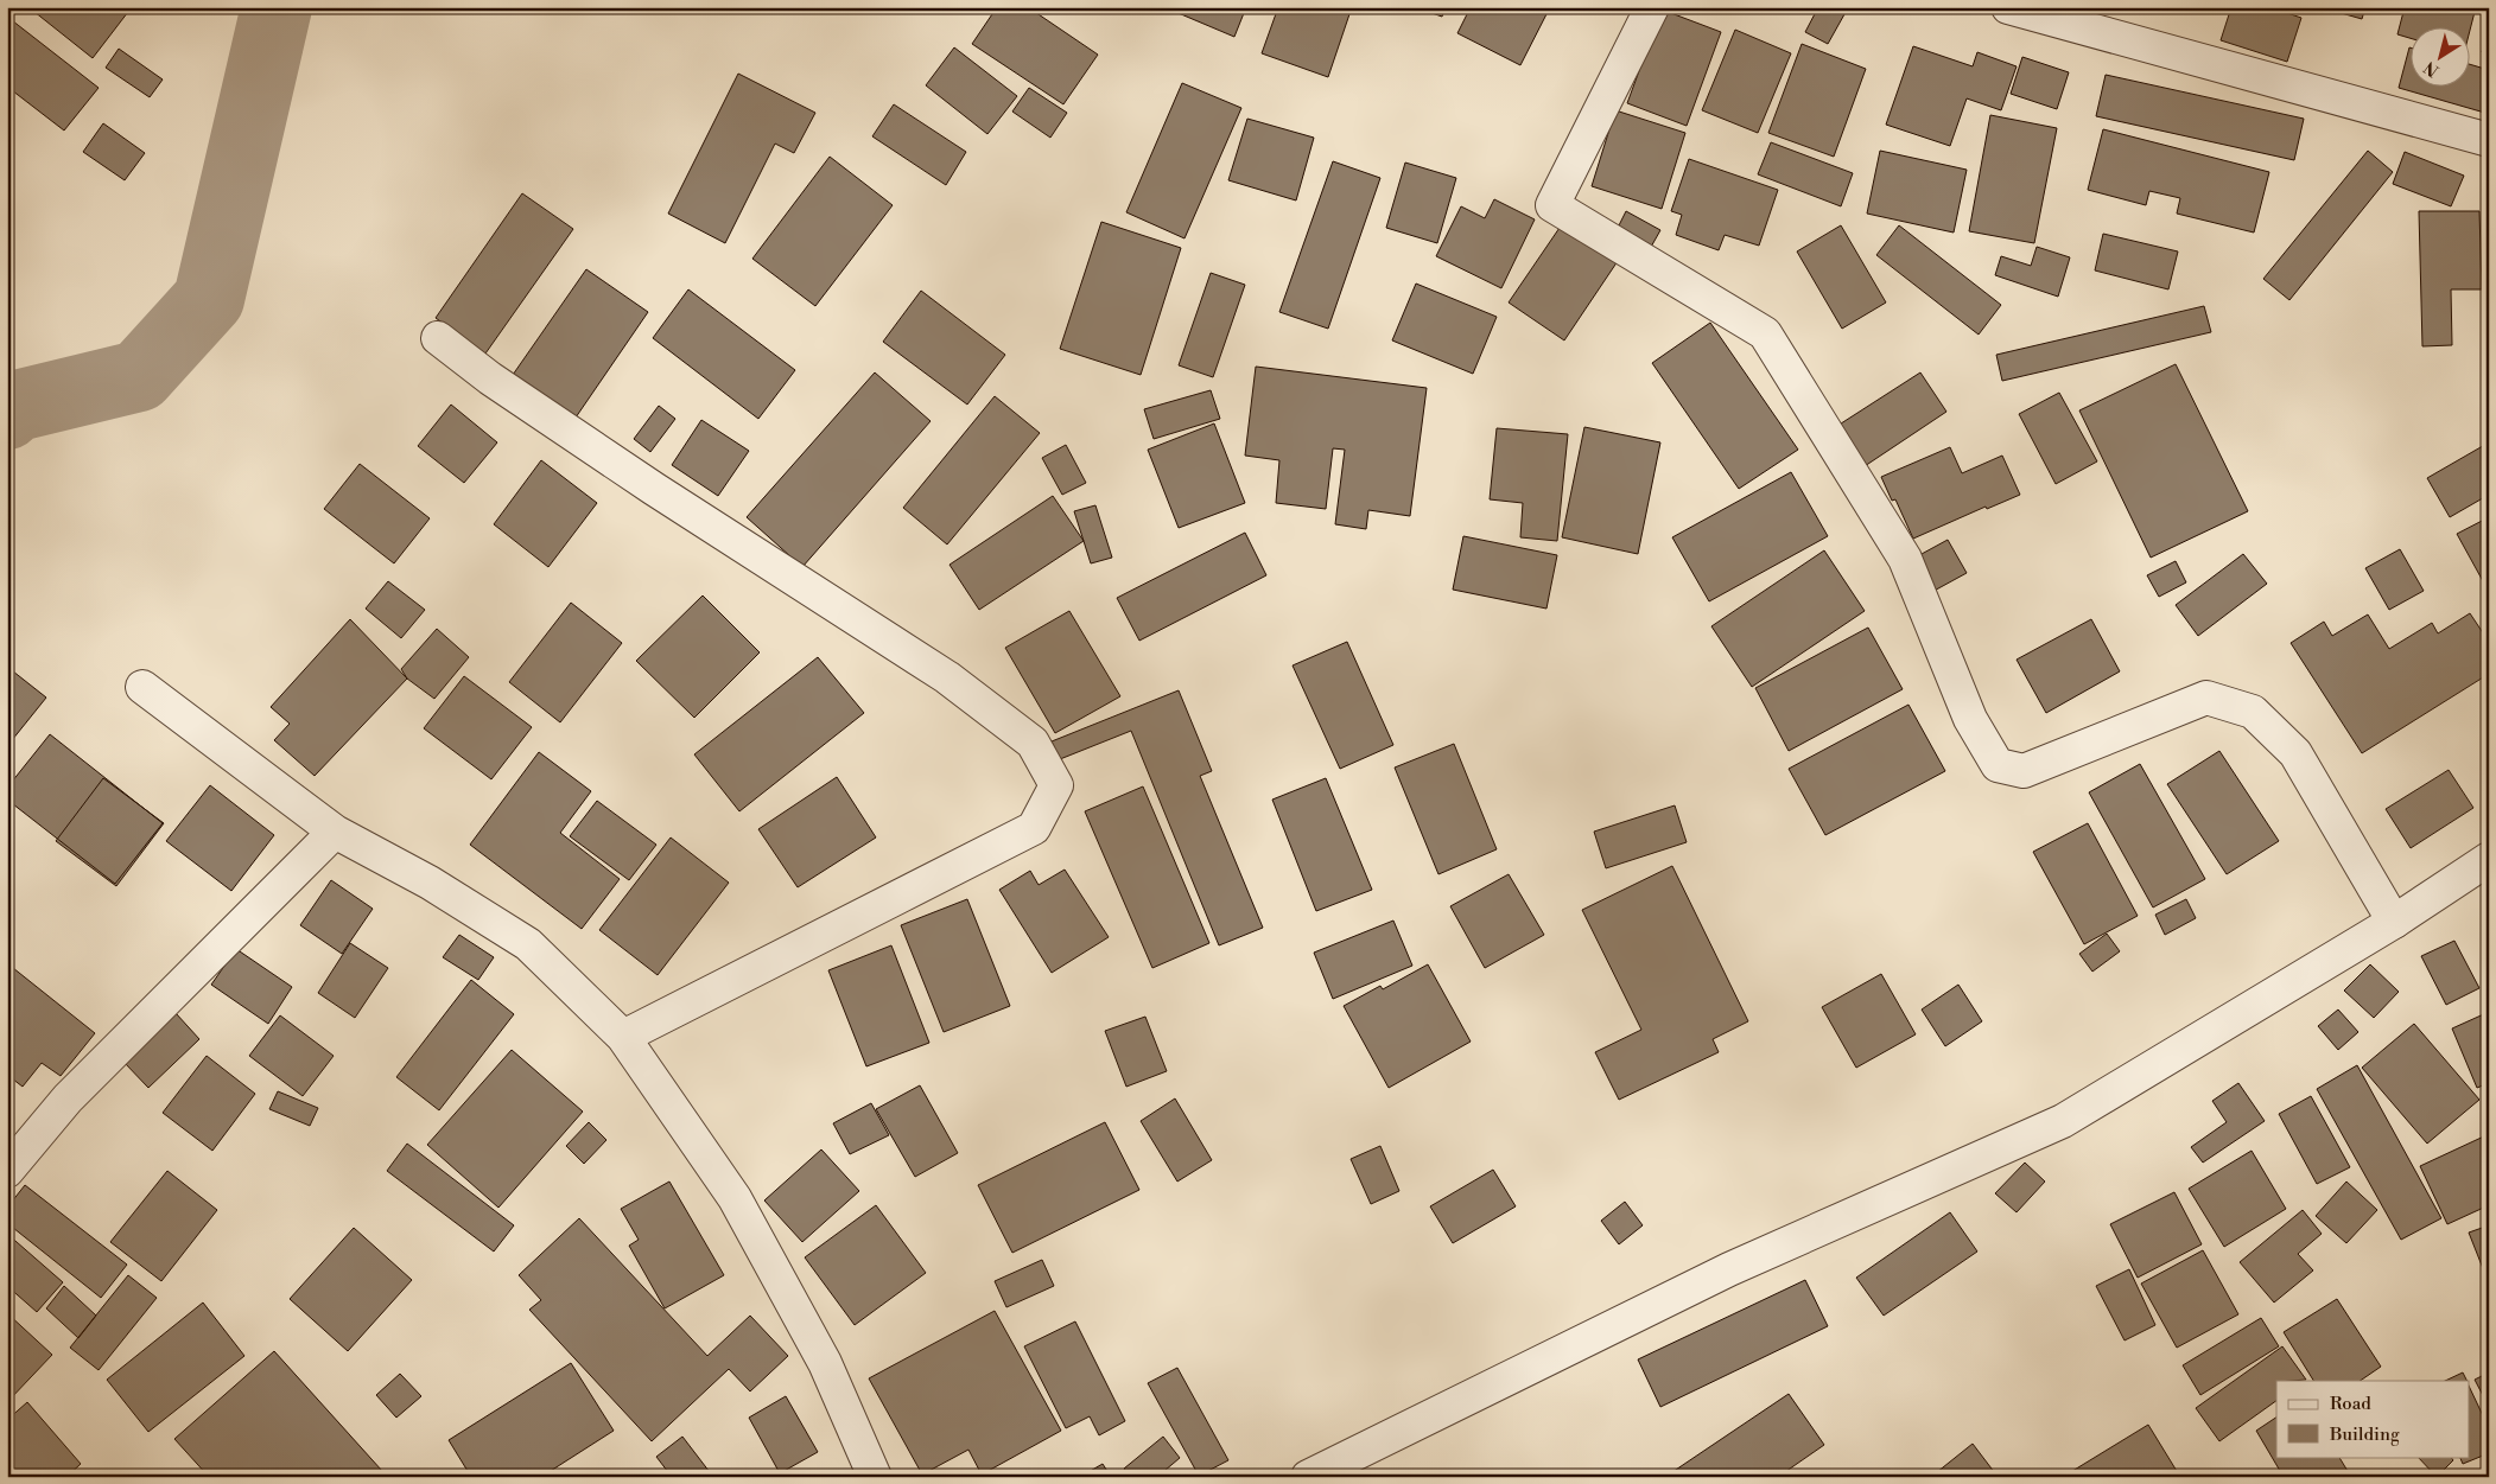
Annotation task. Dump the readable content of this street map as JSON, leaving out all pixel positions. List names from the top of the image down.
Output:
{
  "legend": ["Road", "Building"],
  "north": "bottom left"
}
